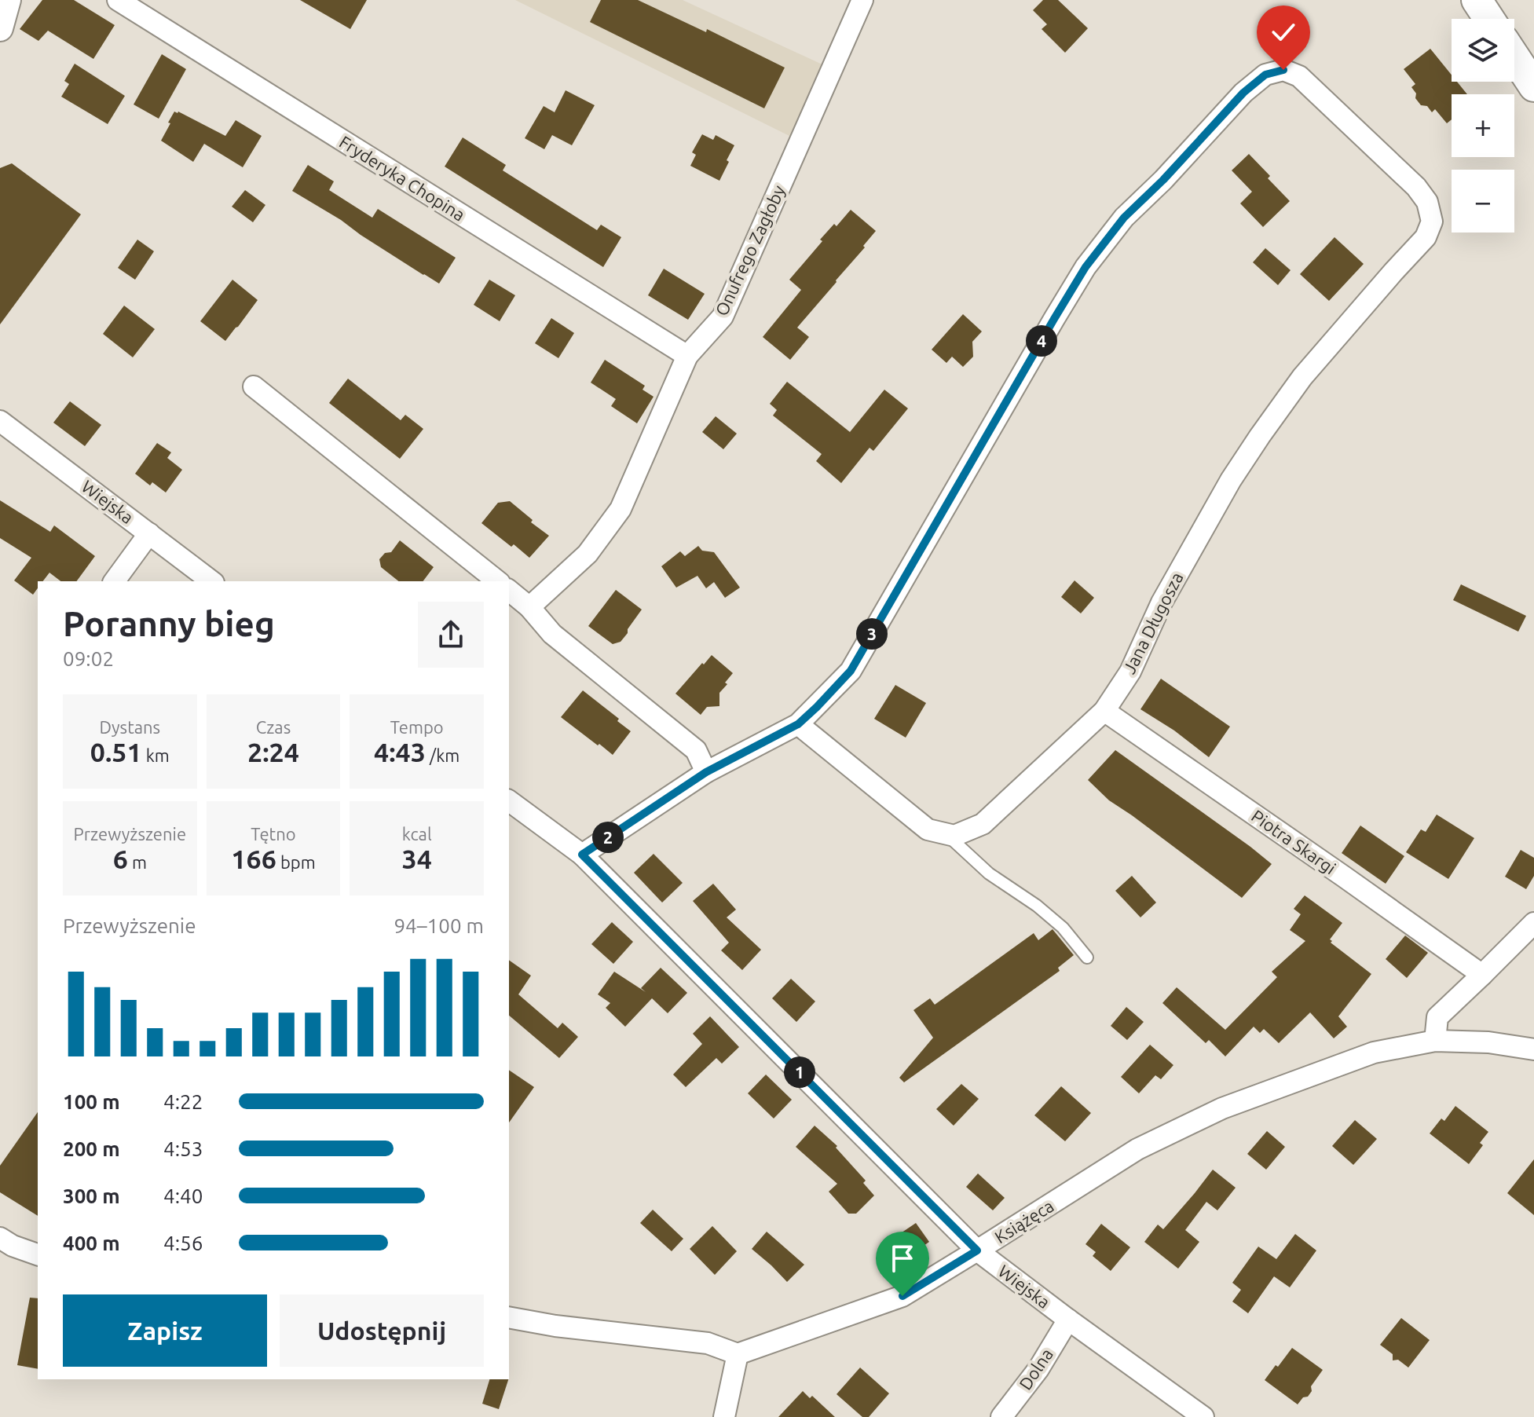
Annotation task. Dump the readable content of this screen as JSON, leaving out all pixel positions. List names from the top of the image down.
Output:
{
  "streets": {
    "street": [
      "Fryderyka Chopina",
      "Onufrego Zagłoby",
      "Wiejska",
      "Jana Długosza",
      "Piotra Skargi",
      "Książęca",
      "Dolna"
    ]
  },
  "crossings": [
    ["Fryderyka Chopina", "Onufrego Zagłoby"],
    ["Wiejska", "Książęca"],
    ["Wiejska", "Dolna"],
    ["Jana Długosza", "Piotra Skargi"]
  ],
  "page": {
    "map_buttons": ["+", "−"],
    "pins": [
      "4",
      "3",
      "2",
      "1"
    ],
    "heading": ["Poranny bieg", "09:02"],
    "stats": [
      ["Dystans", "0.51 km"],
      ["Czas", "2:24"],
      ["Tempo", "4:43 /km"],
      ["Przewyższenie", "6 m"],
      ["Tętno", "166 bpm"],
      ["kcal", "34"]
    ],
    "chart": ["Przewyższenie", "94–100 m"],
    "list": [
      {
        "name": "100 m",
        "note": "4:22"
      },
      {
        "name": "200 m",
        "note": "4:53"
      },
      {
        "name": "300 m",
        "note": "4:40"
      },
      {
        "name": "400 m",
        "note": "4:56"
      }
    ],
    "buttons": ["Zapisz", "Udostępnij"]
  }
}
